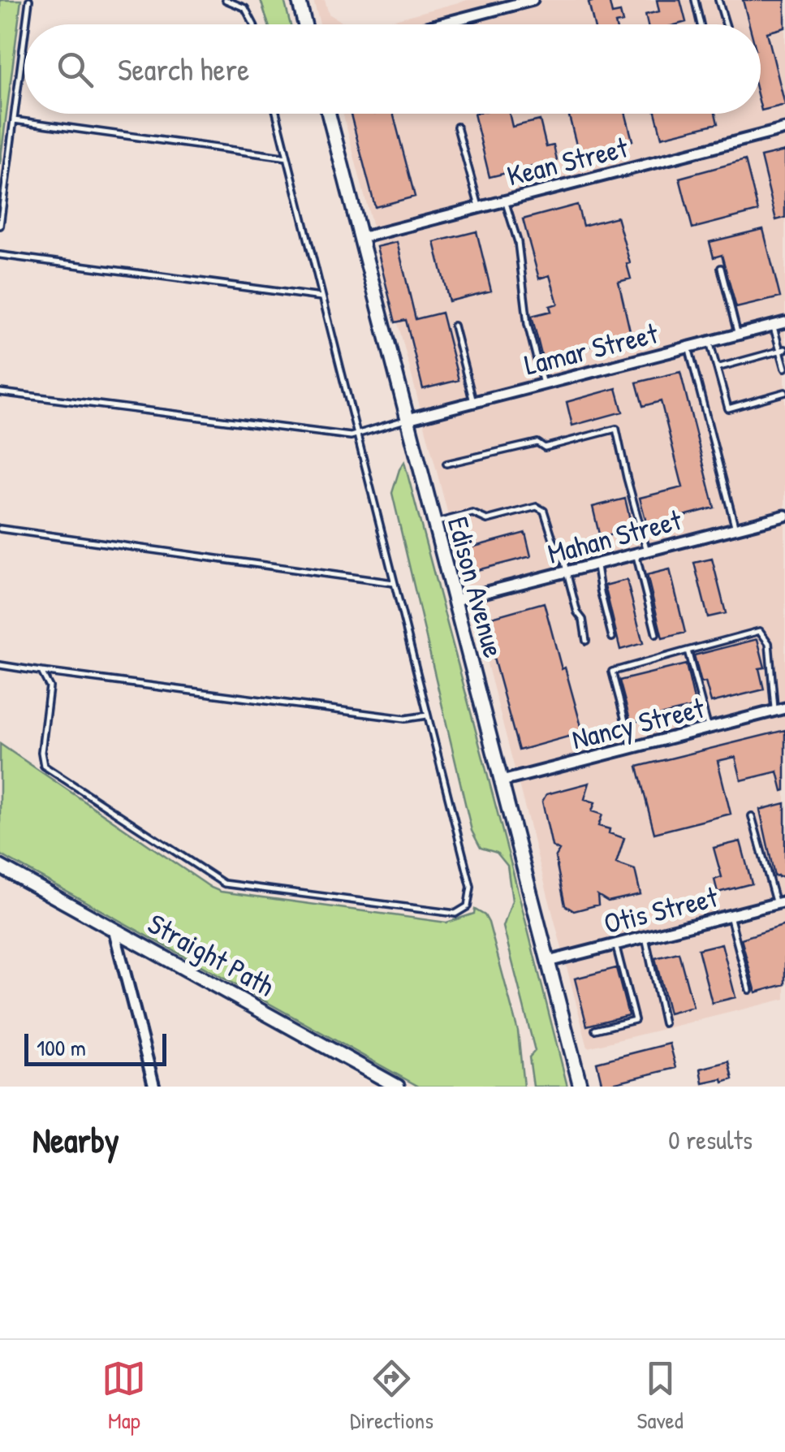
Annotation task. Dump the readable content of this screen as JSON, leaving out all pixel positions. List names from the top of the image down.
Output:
{
  "streets": {
    "street": [
      "Kean Street",
      "Lamar Street",
      "Mahan Street",
      "Edison Avenue",
      "Nancy Street",
      "Otis Street",
      "Straight Path"
    ]
  },
  "crossings": [
    ["Kean Street", "Edison Avenue"],
    ["Lamar Street", "Edison Avenue"],
    ["Mahan Street", "Edison Avenue"],
    ["Edison Avenue", "Nancy Street"],
    ["Edison Avenue", "Otis Street"]
  ],
  "scale_bar": "100 m",
  "page": {
    "search": "Search here",
    "scale": "100 m",
    "heading": ["Nearby", "0 results"],
    "nav": ["Map", "Directions", "Saved"]
  }
}
